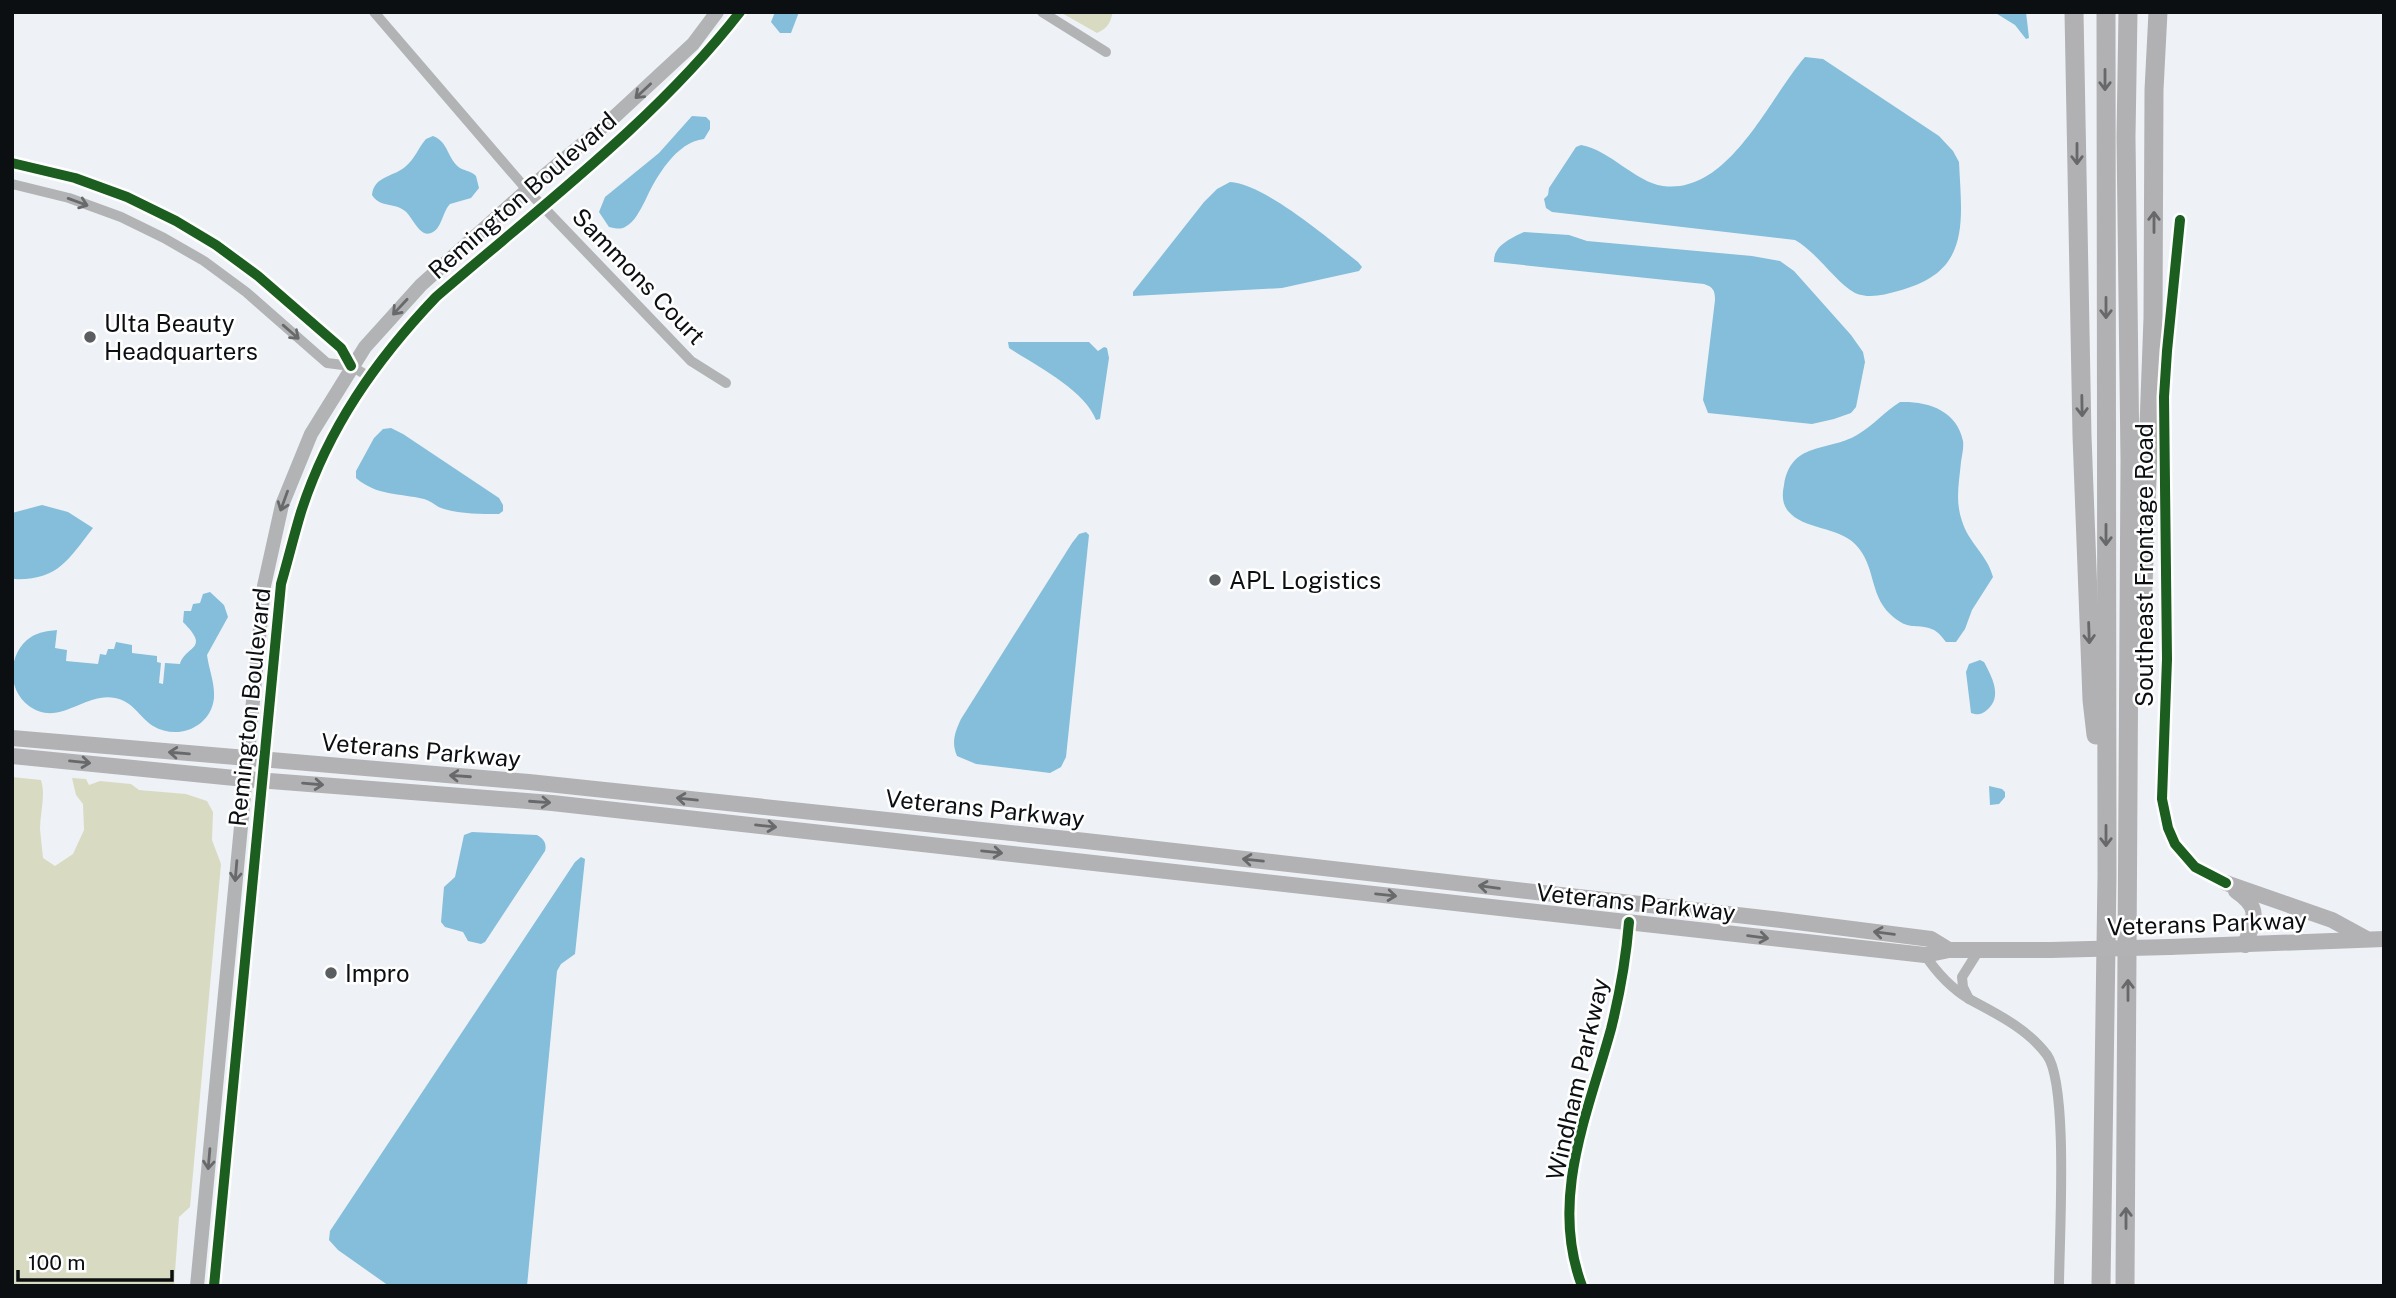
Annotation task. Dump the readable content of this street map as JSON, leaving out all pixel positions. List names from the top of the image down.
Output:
{
  "streets": {
    "main road": ["Veterans Parkway"],
    "street": [
      "Remington Boulevard",
      "Sammons Court",
      "Southeast Frontage Road",
      "Windham Parkway"
    ]
  },
  "crossings": [
    ["Remington Boulevard", "Sammons Court"],
    ["Remington Boulevard", "Veterans Parkway"],
    ["Veterans Parkway", "Windham Parkway"]
  ],
  "places": ["Ulta Beauty Headquarters", "APL Logistics", "Impro"],
  "scale_bar": "100 m"
}
